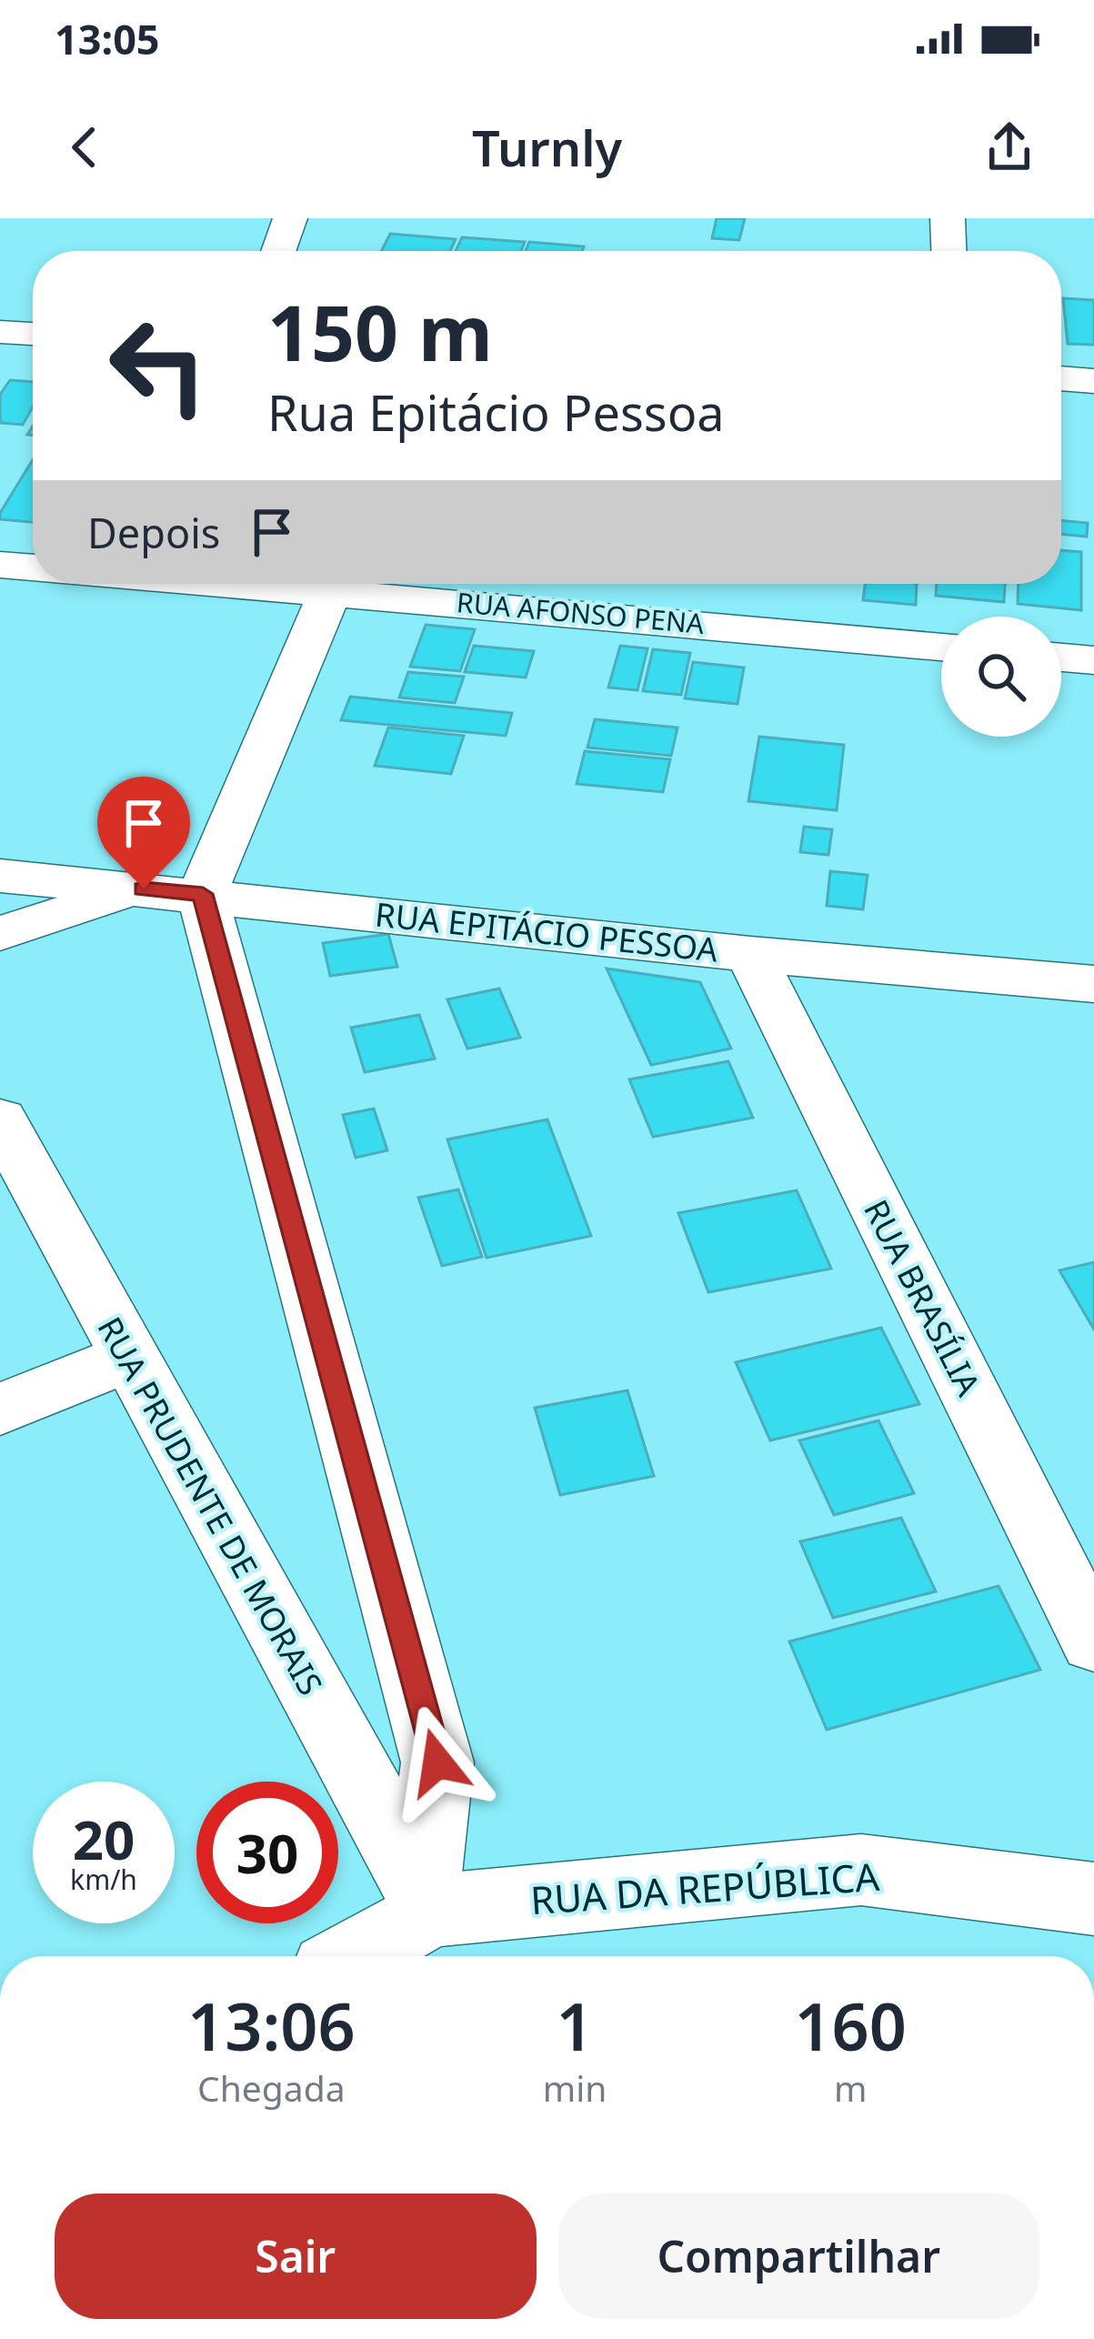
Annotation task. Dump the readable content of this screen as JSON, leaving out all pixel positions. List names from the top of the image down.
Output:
{
  "streets": {
    "street": [
      "RUA AFONSO PENA",
      "RUA EPITÁCIO PESSOA",
      "RUA BRASÍLIA",
      "RUA PRUDENTE DE MORAIS",
      "RUA DA REPÚBLICA"
    ]
  },
  "crossings": [
    ["RUA EPITÁCIO PESSOA", "RUA BRASÍLIA"],
    ["RUA PRUDENTE DE MORAIS", "RUA DA REPÚBLICA"]
  ],
  "page": {
    "status": "13:05",
    "header": "Turnly",
    "turn": ["150 m", "Rua Epitácio Pessoa"],
    "then": "Depois",
    "speed": "20 km/h",
    "limit": "30",
    "eta": [
      "13:06",
      "Chegada",
      "1",
      "min",
      "160",
      "m"
    ],
    "buttons": ["Sair", "Compartilhar"]
  }
}
